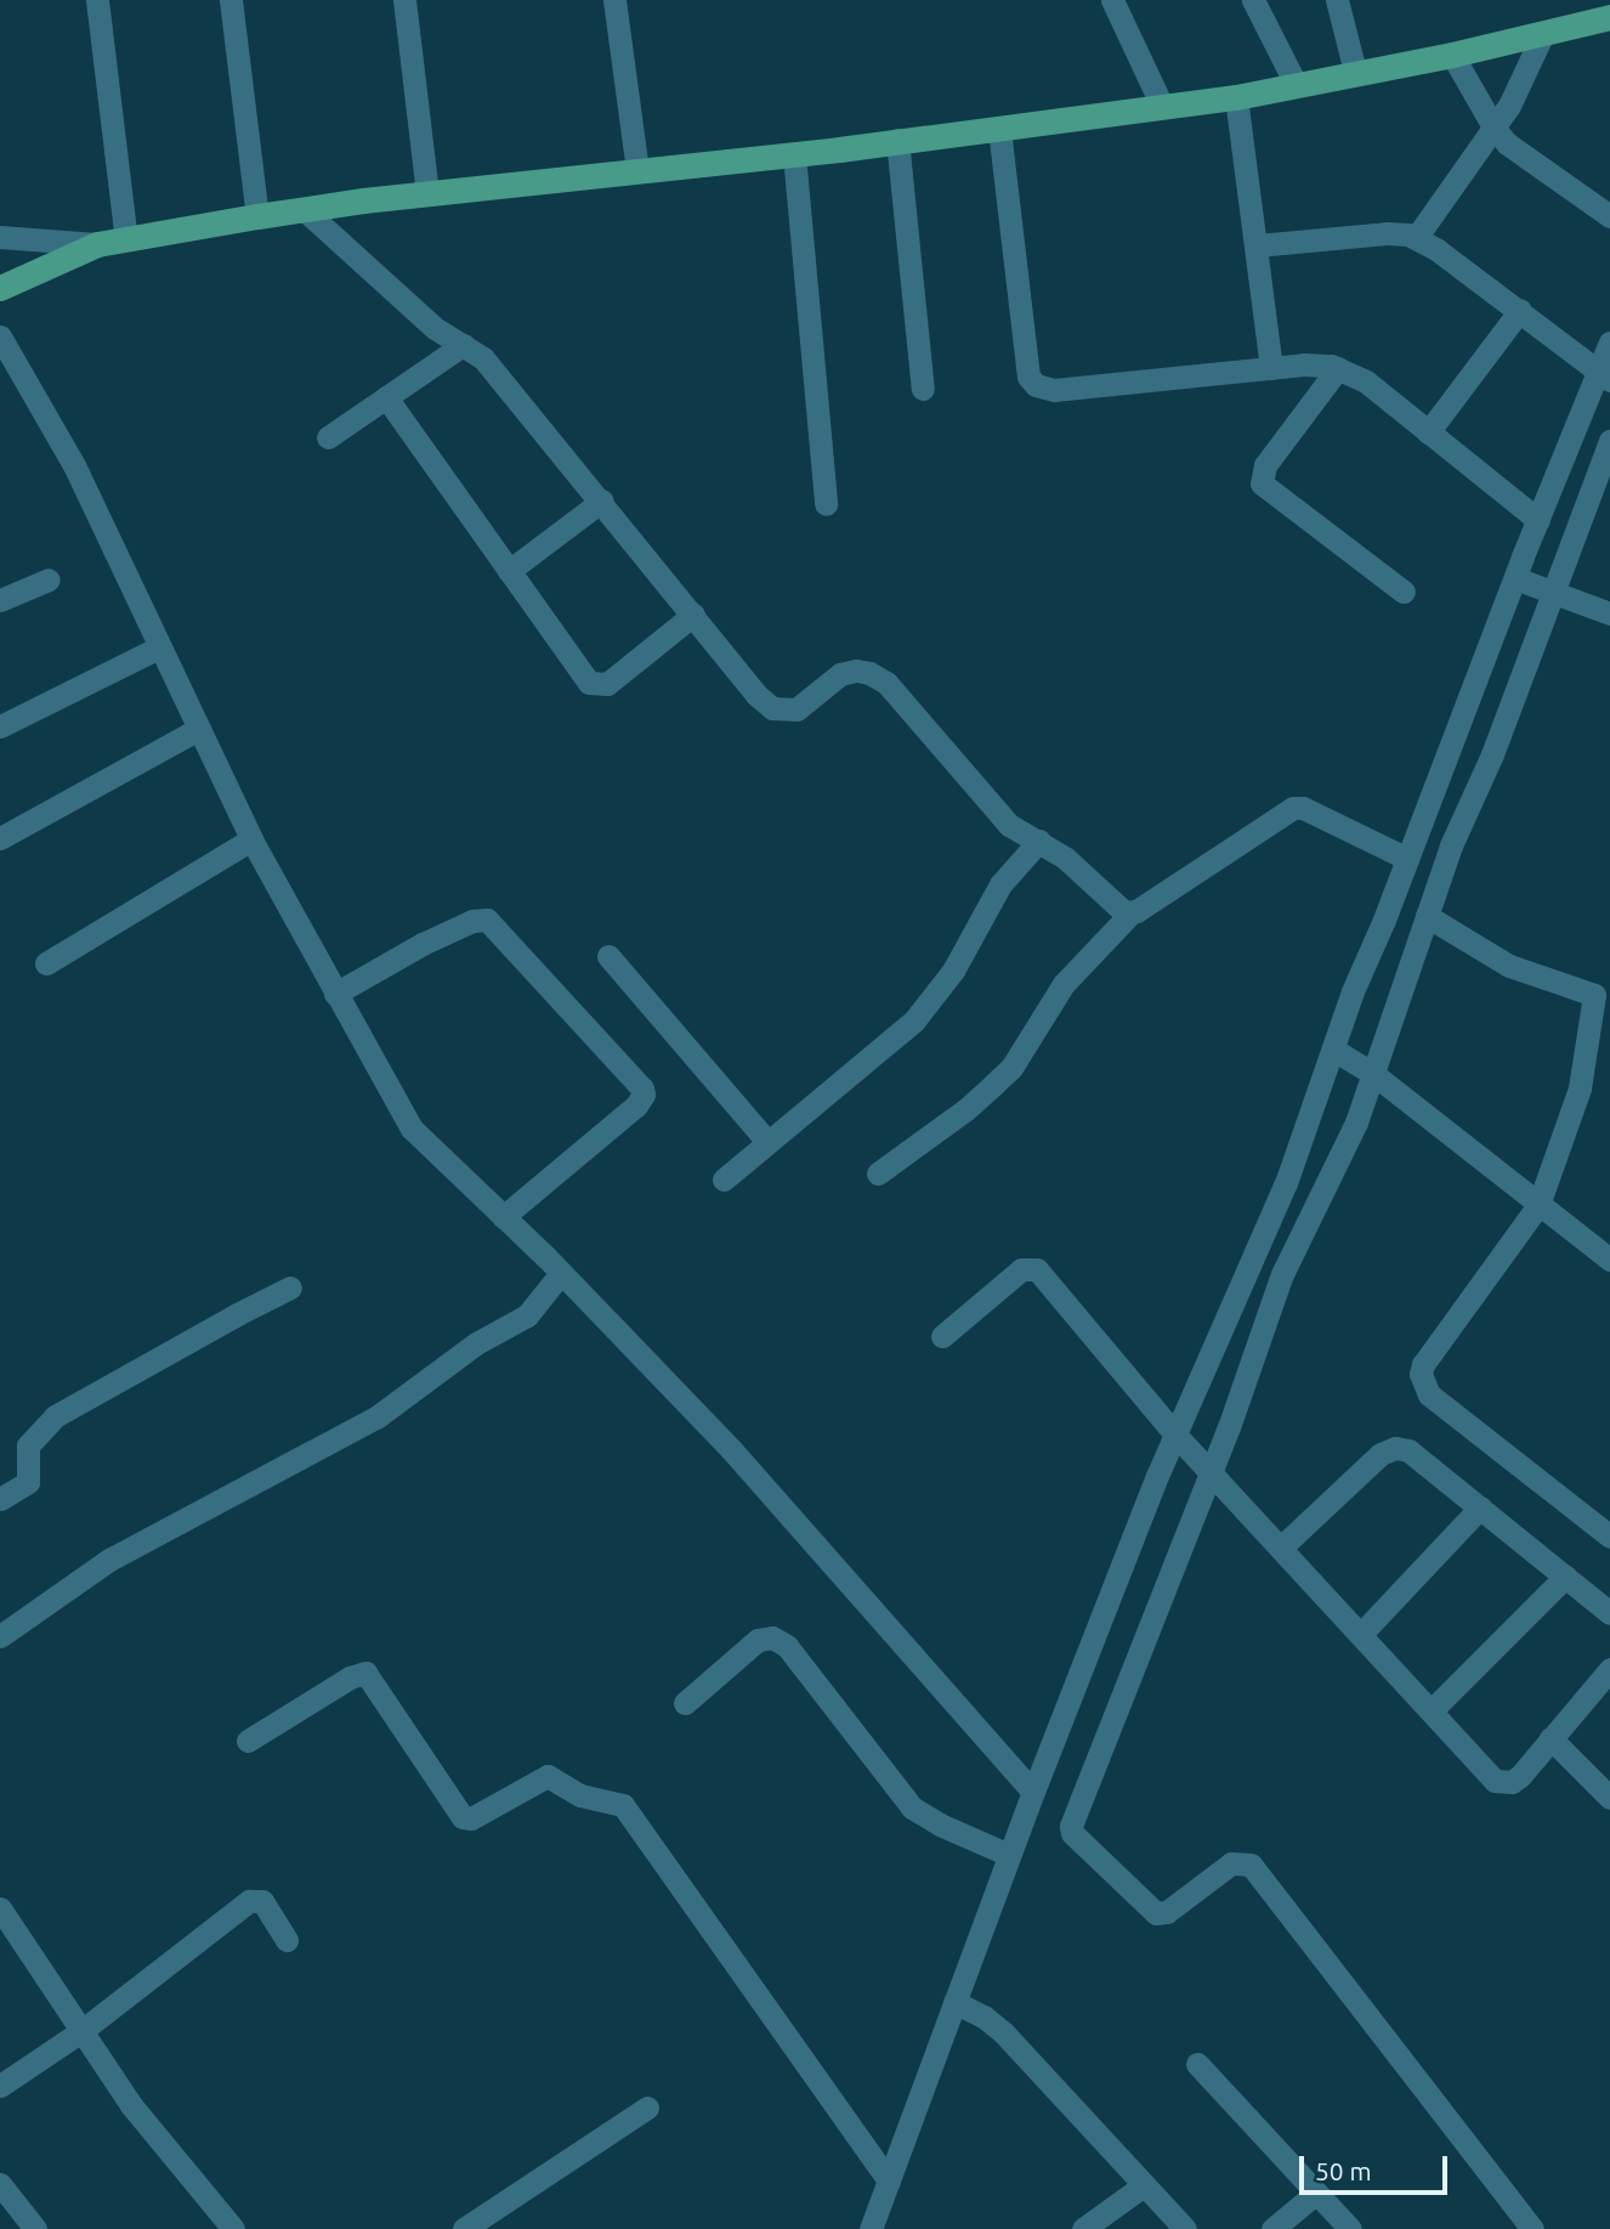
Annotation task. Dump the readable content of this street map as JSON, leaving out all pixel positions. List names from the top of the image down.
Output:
{
  "scale_bar": "50 m"
}
